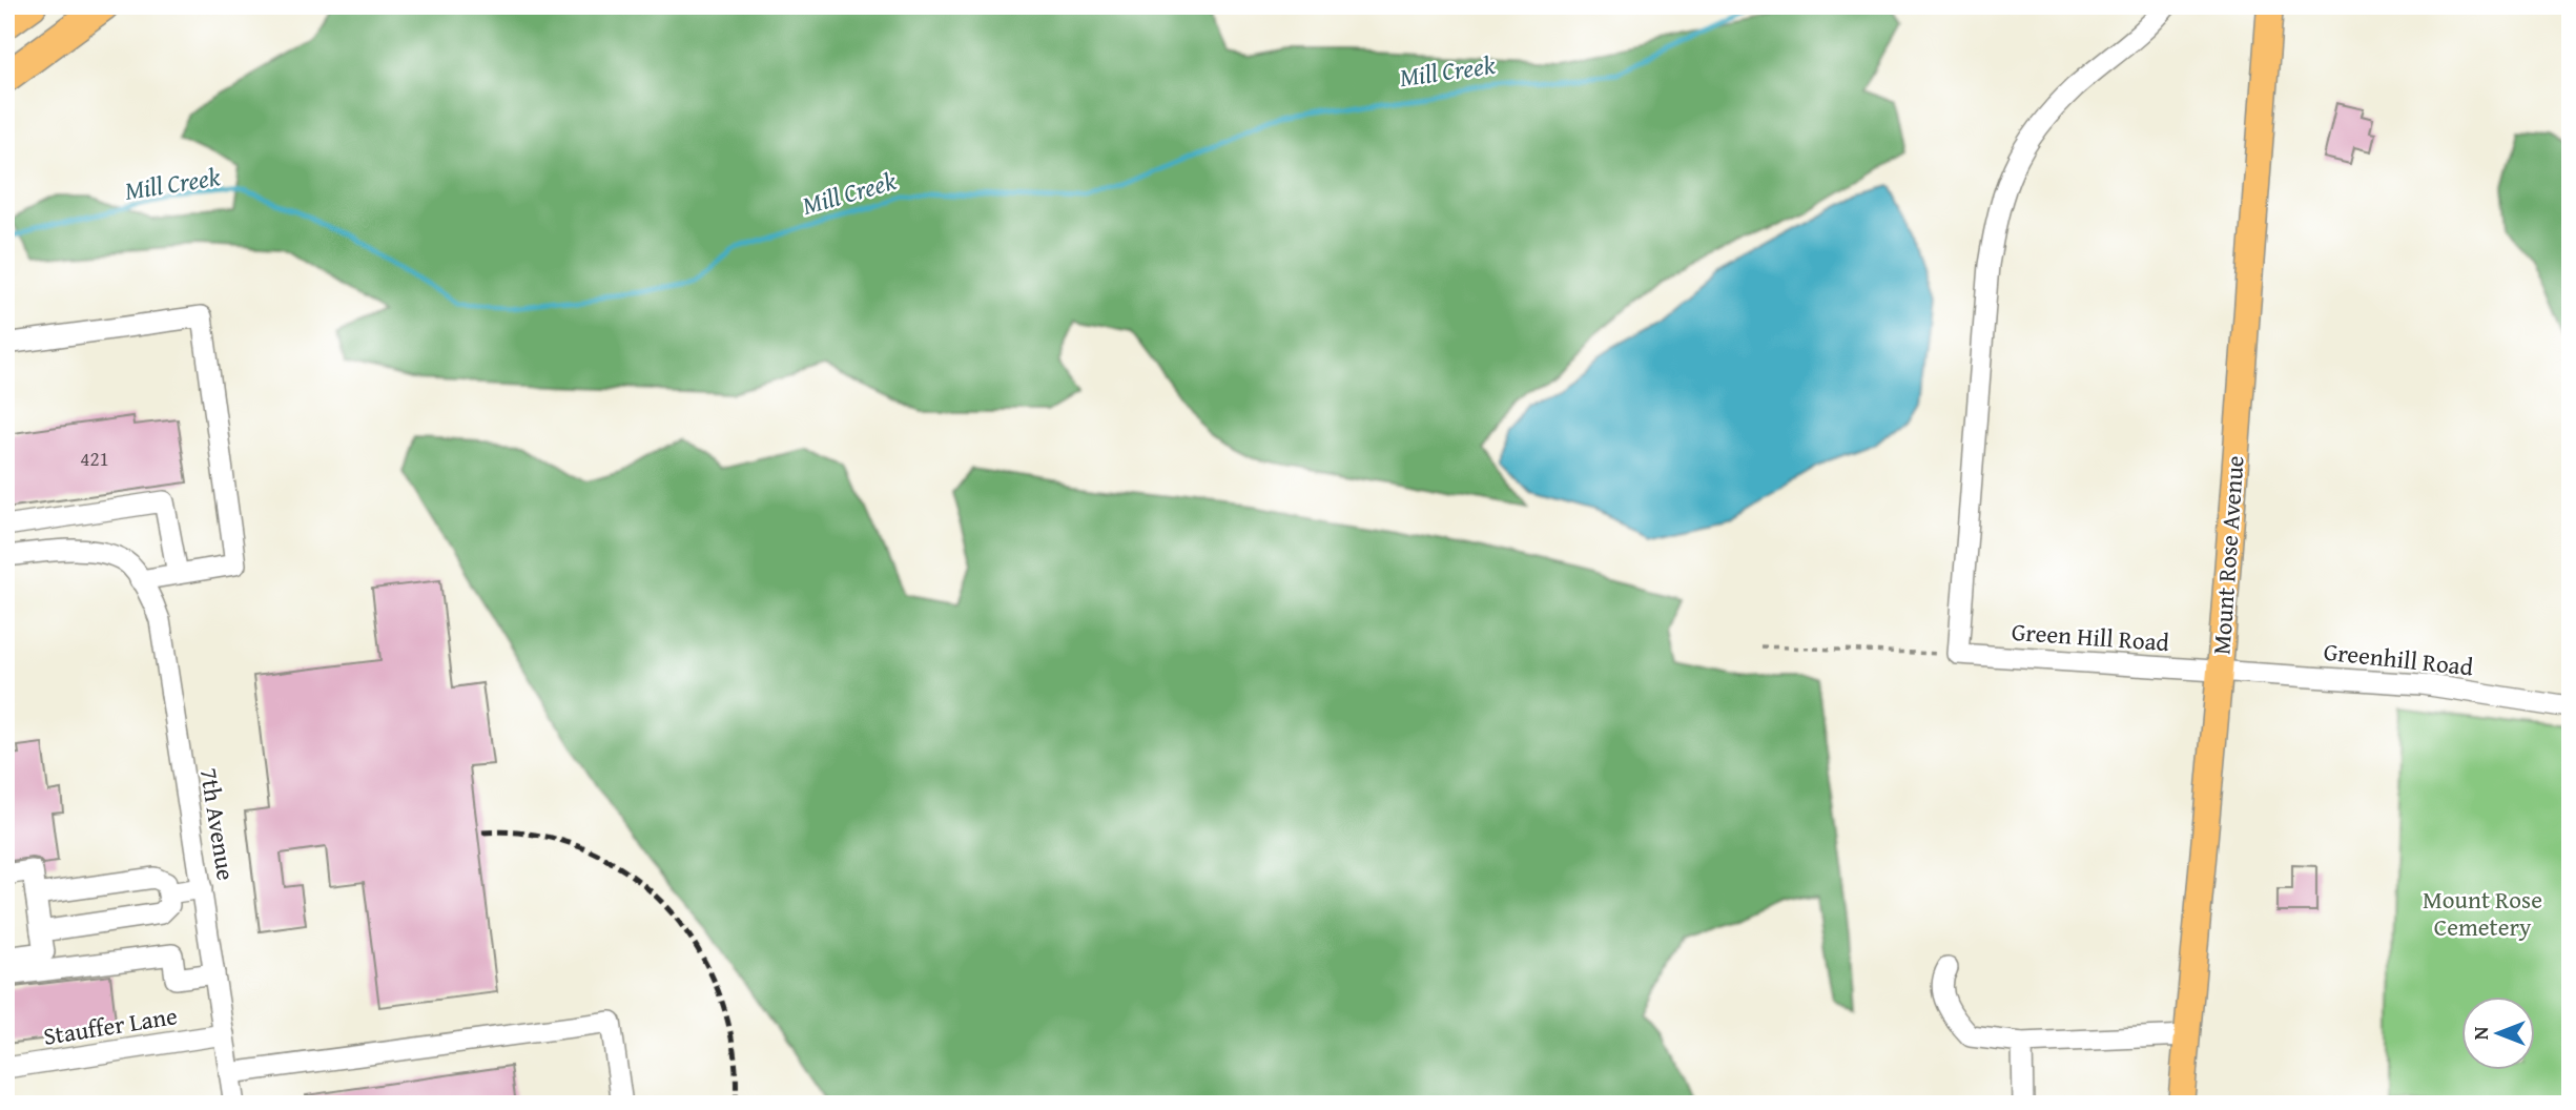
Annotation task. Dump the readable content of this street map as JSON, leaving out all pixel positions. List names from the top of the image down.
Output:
{
  "streets": {
    "main road": ["Mount Rose Avenue"],
    "street": [
      "Green Hill Road",
      "Greenhill Road",
      "7th Avenue",
      "Stauffer Lane"
    ]
  },
  "crossings": [
    ["Mount Rose Avenue", "Green Hill Road"],
    ["Mount Rose Avenue", "Greenhill Road"],
    ["Green Hill Road", "Greenhill Road"],
    ["7th Avenue", "Stauffer Lane"]
  ],
  "water": ["Mill Creek"],
  "parks": ["Mount Rose Cemetery"],
  "house_numbers": ["421"],
  "north": "left"
}
